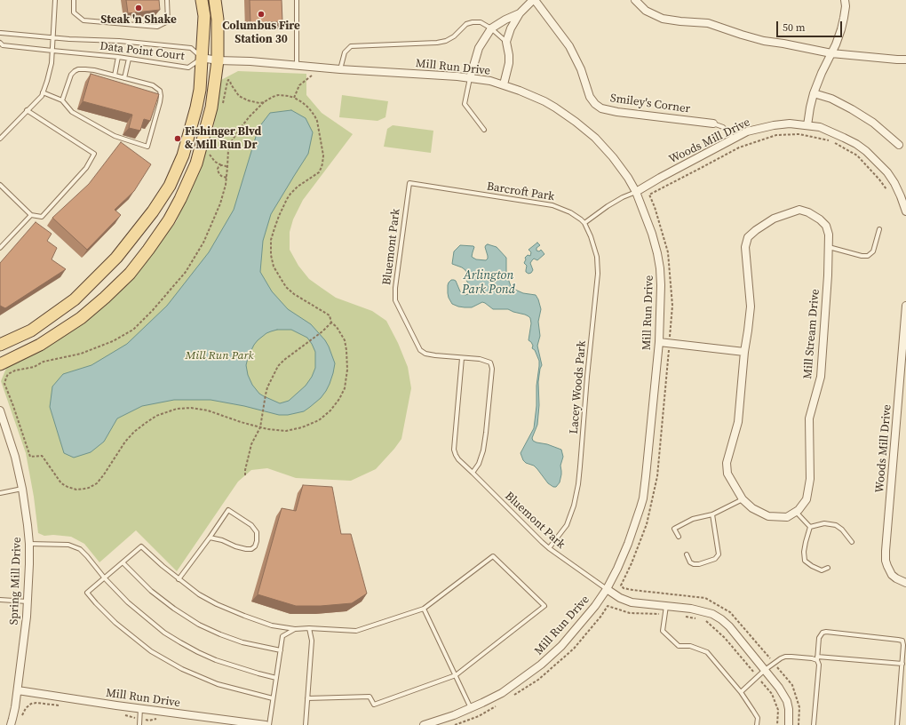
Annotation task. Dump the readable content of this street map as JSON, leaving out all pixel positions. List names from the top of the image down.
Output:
{
  "streets": {
    "street": [
      "Mill Run Drive",
      "Smiley's Corner",
      "Woods Mill Drive",
      "Mill Stream Drive",
      "Spring Mill Drive"
    ],
    "lane": [
      "Data Point Court",
      "Barcroft Park",
      "Bluemont Park",
      "Lacey Woods Park"
    ]
  },
  "crossings": [
    ["Data Point Court", "Mill Run Drive"],
    ["Mill Run Drive", "Woods Mill Drive"],
    ["Mill Run Drive", "Bluemont Park"],
    ["Mill Run Drive", "Spring Mill Drive"],
    ["Smiley's Corner", "Woods Mill Drive"],
    ["Barcroft Park", "Bluemont Park"],
    ["Barcroft Park", "Lacey Woods Park"],
    ["Bluemont Park", "Lacey Woods Park"]
  ],
  "water": ["Arlington Park Pond"],
  "parks": ["Mill Run Park"],
  "places": ["Steak 'n Shake", "Columbus Fire Station 30", "Fishinger Blvd & Mill Run Dr"],
  "scale_bar": "50 m"
}
